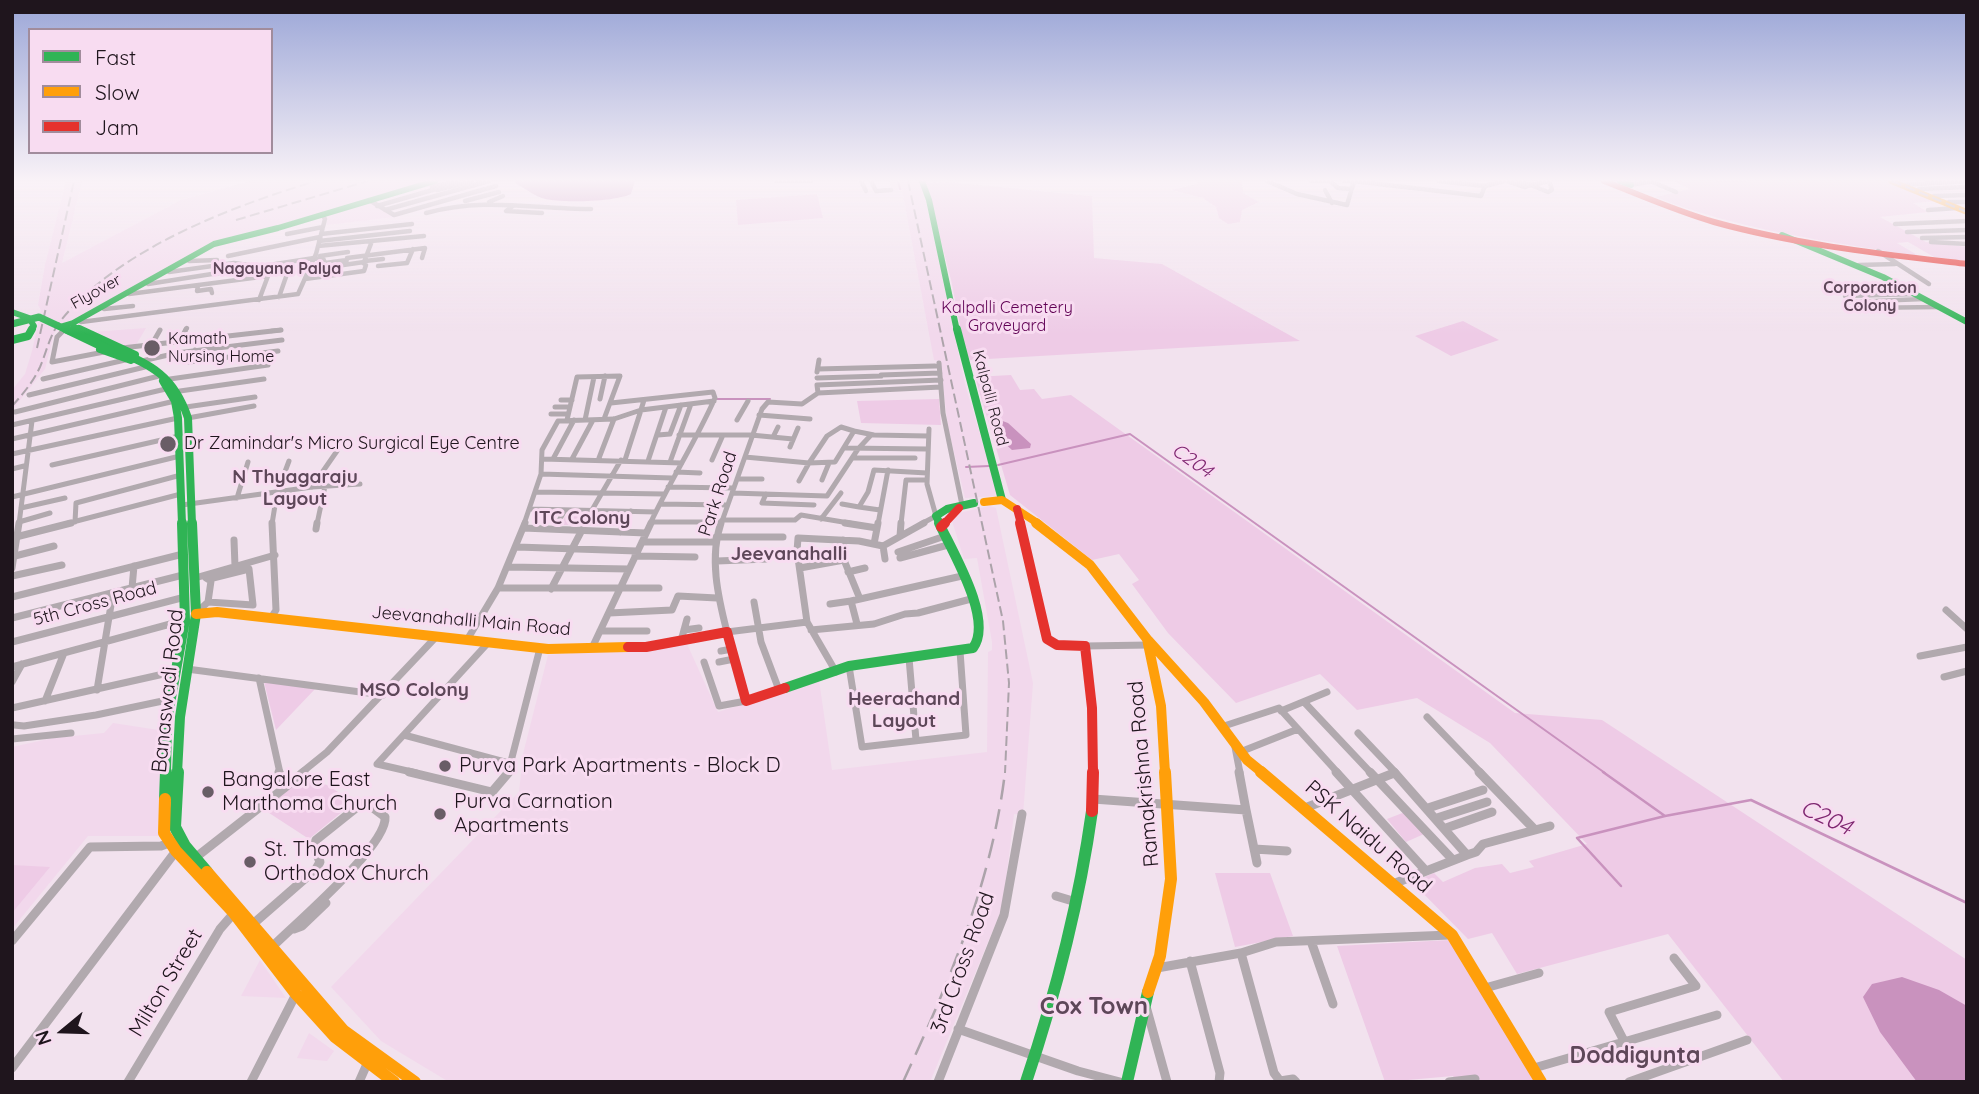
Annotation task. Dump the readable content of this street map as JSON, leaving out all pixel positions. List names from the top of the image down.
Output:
{
  "streets": {
    "street": [
      "Flyover",
      "Kalpalli Road",
      "Park Road",
      "5th Cross Road",
      "Jeevanahalli Main Road",
      "Banaswadi Road",
      "Ramakrishna Road",
      "PSK Naidu Road",
      "3rd Cross Road",
      "Milton Street"
    ]
  },
  "crossings": [
    ["Kalpalli Road", "Ramakrishna Road"],
    ["Park Road", "Jeevanahalli Main Road"],
    ["5th Cross Road", "Banaswadi Road"],
    ["Jeevanahalli Main Road", "Banaswadi Road"],
    ["Ramakrishna Road", "PSK Naidu Road"]
  ],
  "districts": [
    "Nagayana Palya",
    "Corporation Colony",
    "N Thyagaraju Layout",
    "ITC Colony",
    "Jeevanahalli",
    "MSO Colony",
    "Heerachand Layout",
    "Cox Town",
    "Doddigunta"
  ],
  "water": ["C204"],
  "parks": ["Kalpalli Cemetery Graveyard"],
  "places": [
    "Kamath Nursing Home",
    "Dr Zamindar's Micro Surgical Eye Centre",
    "Purva Park Apartments - Block D",
    "Bangalore East Marthoma Church",
    "Purva Carnation Apartments",
    "St. Thomas Orthodox Church"
  ],
  "legend": ["Fast", "Slow", "Jam"],
  "north": "left"
}
